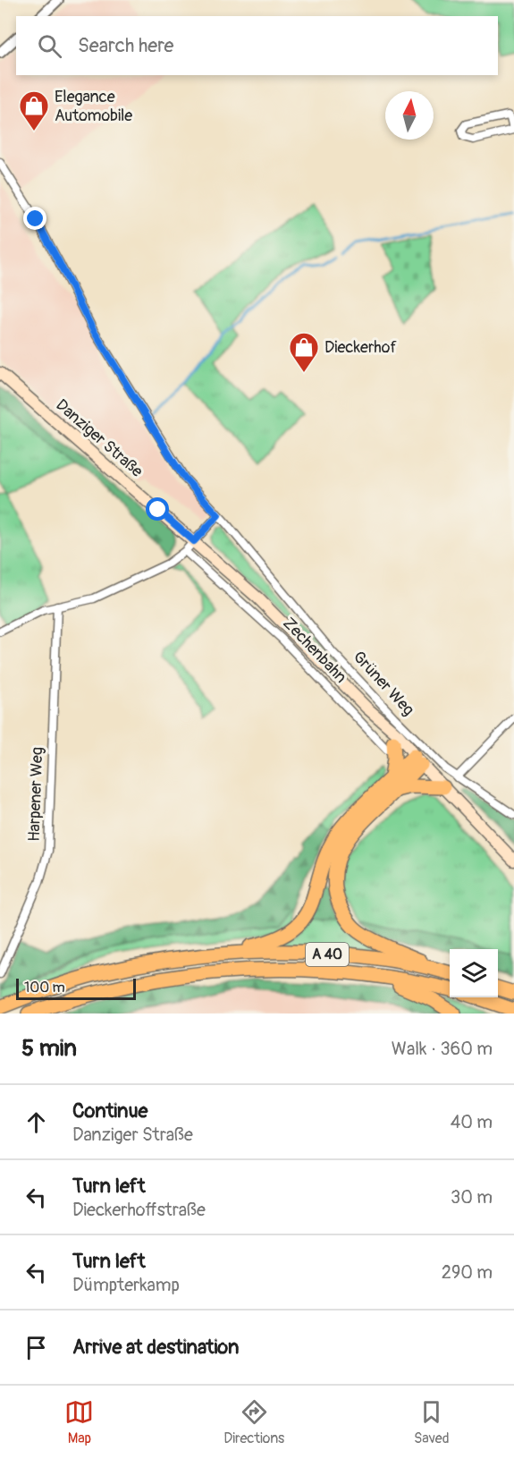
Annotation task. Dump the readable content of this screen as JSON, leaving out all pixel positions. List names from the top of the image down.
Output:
{
  "streets": {
    "highway": ["A 40"],
    "main road": ["Danziger Straße", "Zechenbahn"],
    "street": ["Grüner Weg", "Harpener Weg"]
  },
  "crossings": [
    ["Danziger Straße", "Zechenbahn"]
  ],
  "places": {
    "shop": ["Elegance Automobile", "Dieckerhof"]
  },
  "scale_bar": "100 m",
  "north": "top",
  "page": {
    "search": "Search here",
    "scale": "100 m",
    "heading": ["5 min", "Walk · 360 m"],
    "list": [
      ["Continue", "Danziger Straße", "40 m"],
      ["Turn left", "Dieckerhoffstraße", "30 m"],
      ["Turn left", "Dümpterkamp", "290 m"],
      "Arrive at destination"
    ],
    "nav": ["Map", "Directions", "Saved"]
  }
}
